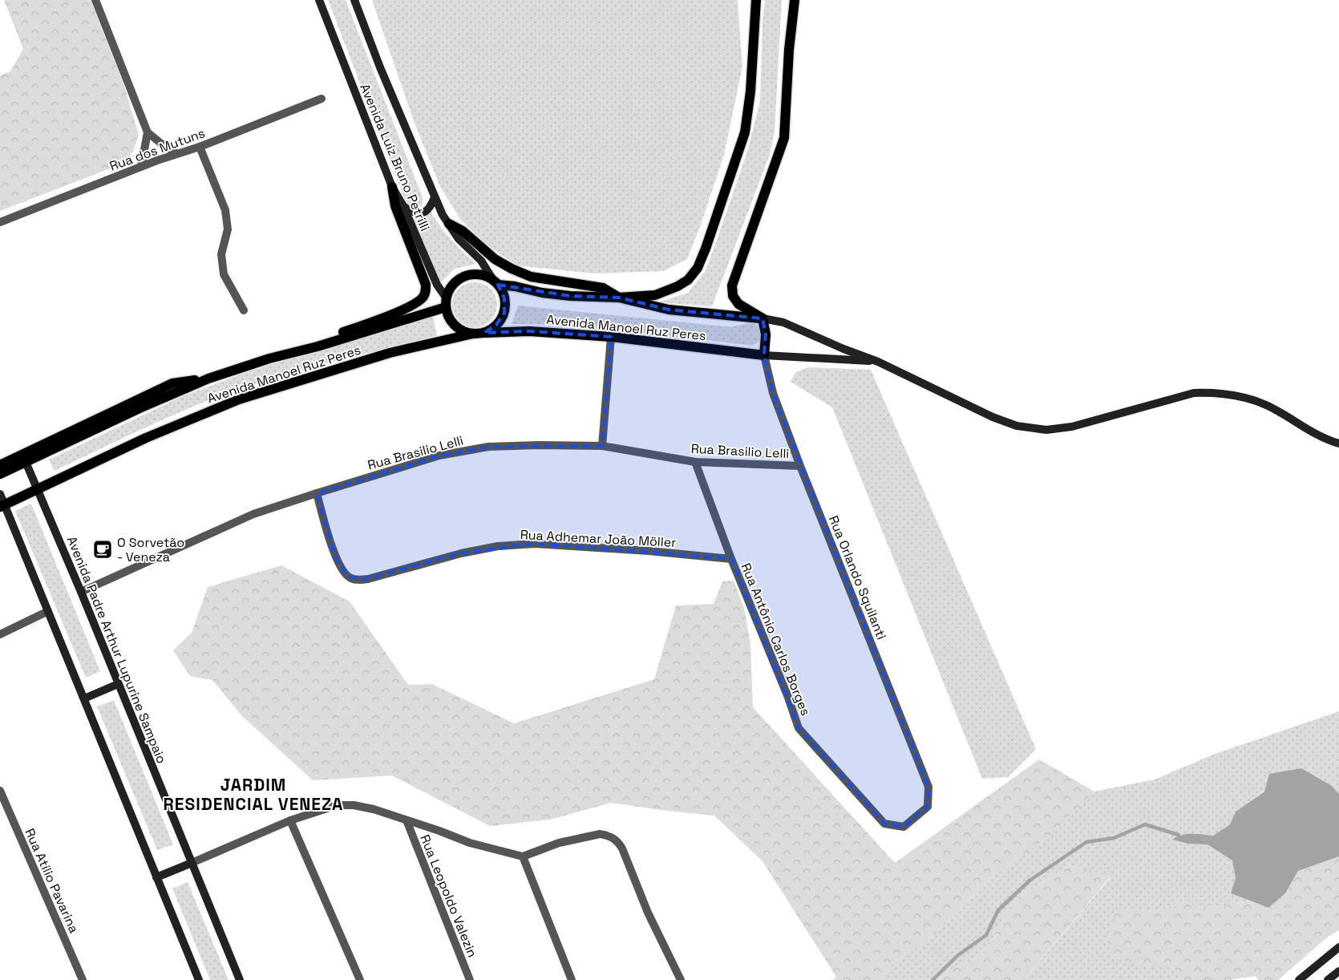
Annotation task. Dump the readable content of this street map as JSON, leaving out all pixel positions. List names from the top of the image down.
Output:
{
  "streets": {
    "main road": ["Avenida Luiz Bruno Petrilli", "Avenida Manoel Ruz Peres", "Avenida Padre Arthur Lupurine Sampaio"],
    "street": [
      "Rua dos Mutuns",
      "Rua Brasilio Lelli",
      "Rua Adhemar João Möller",
      "Rua Orlando Squilanti",
      "Rua Antônio Carlos Borges",
      "Rua Atílio Pavarina",
      "Rua Leopoldo Valezin"
    ]
  },
  "crossings": [
    ["Avenida Luiz Bruno Petrilli", "Avenida Manoel Ruz Peres"],
    ["Avenida Manoel Ruz Peres", "Rua Orlando Squilanti"],
    ["Avenida Manoel Ruz Peres", "Avenida Padre Arthur Lupurine Sampaio"],
    ["Rua Brasilio Lelli", "Rua Adhemar João Möller"],
    ["Rua Brasilio Lelli", "Rua Orlando Squilanti"],
    ["Rua Brasilio Lelli", "Rua Antônio Carlos Borges"],
    ["Rua Brasilio Lelli", "Avenida Padre Arthur Lupurine Sampaio"],
    ["Rua Adhemar João Möller", "Rua Antônio Carlos Borges"],
    ["Rua Orlando Squilanti", "Rua Antônio Carlos Borges"]
  ],
  "districts": ["JARDIM RESIDENCIAL VENEZA"],
  "places": {
    "cafe": ["O Sorvetão - Veneza"]
  }
}
